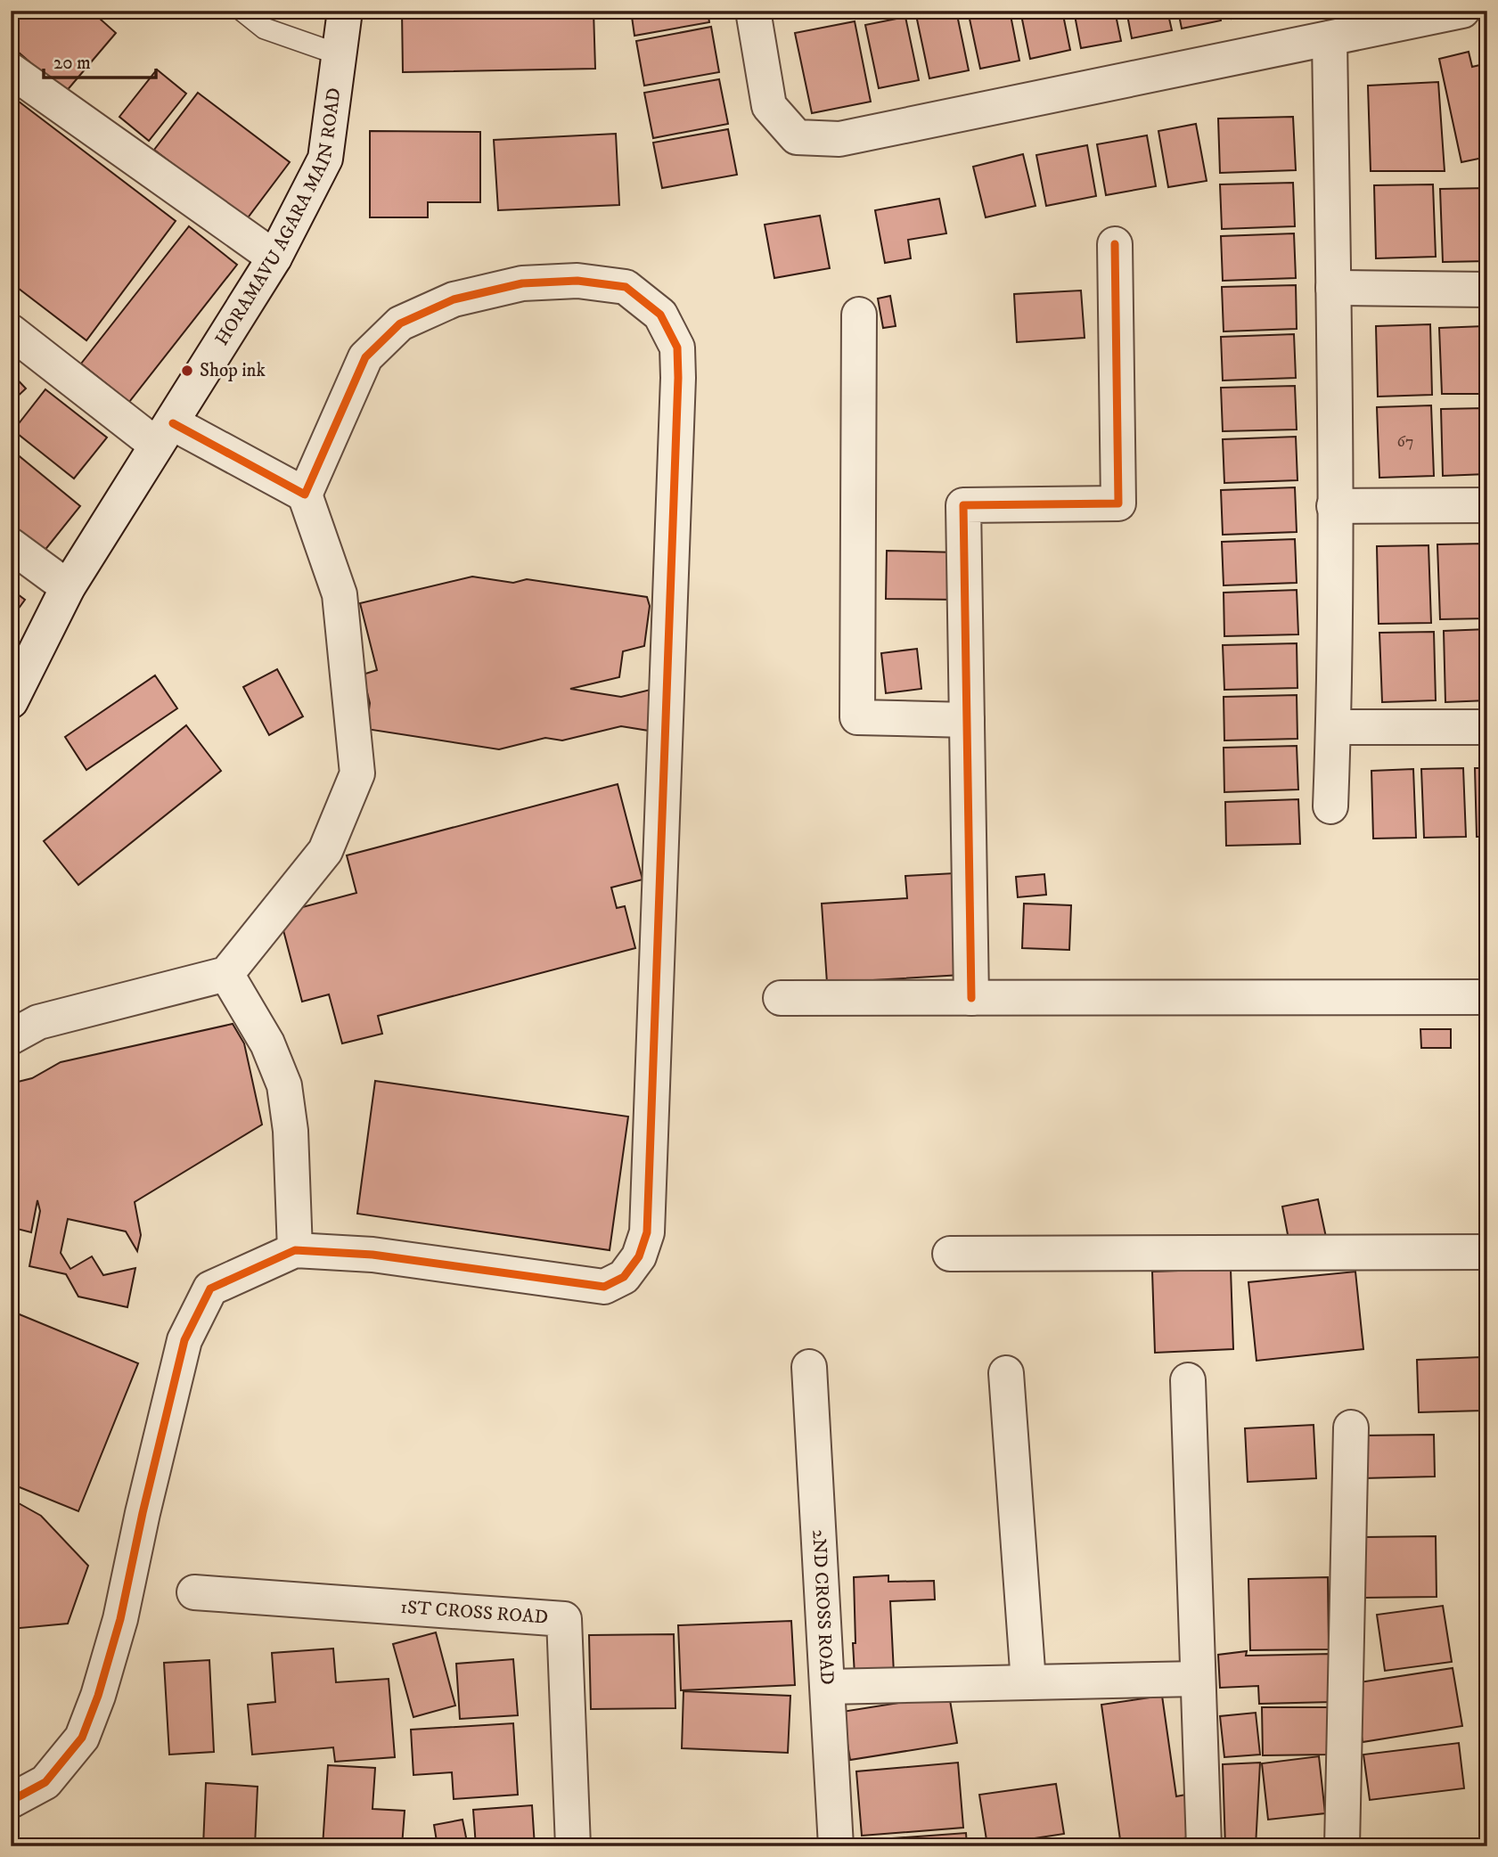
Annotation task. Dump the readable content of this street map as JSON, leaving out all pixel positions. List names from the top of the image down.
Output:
{
  "streets": {
    "street": ["HORAMAVU AGARA MAIN ROAD", "2ND CROSS ROAD", "1ST CROSS ROAD"]
  },
  "places": ["Shop ink"],
  "house_numbers": ["67"],
  "scale_bar": "20 m"
}
